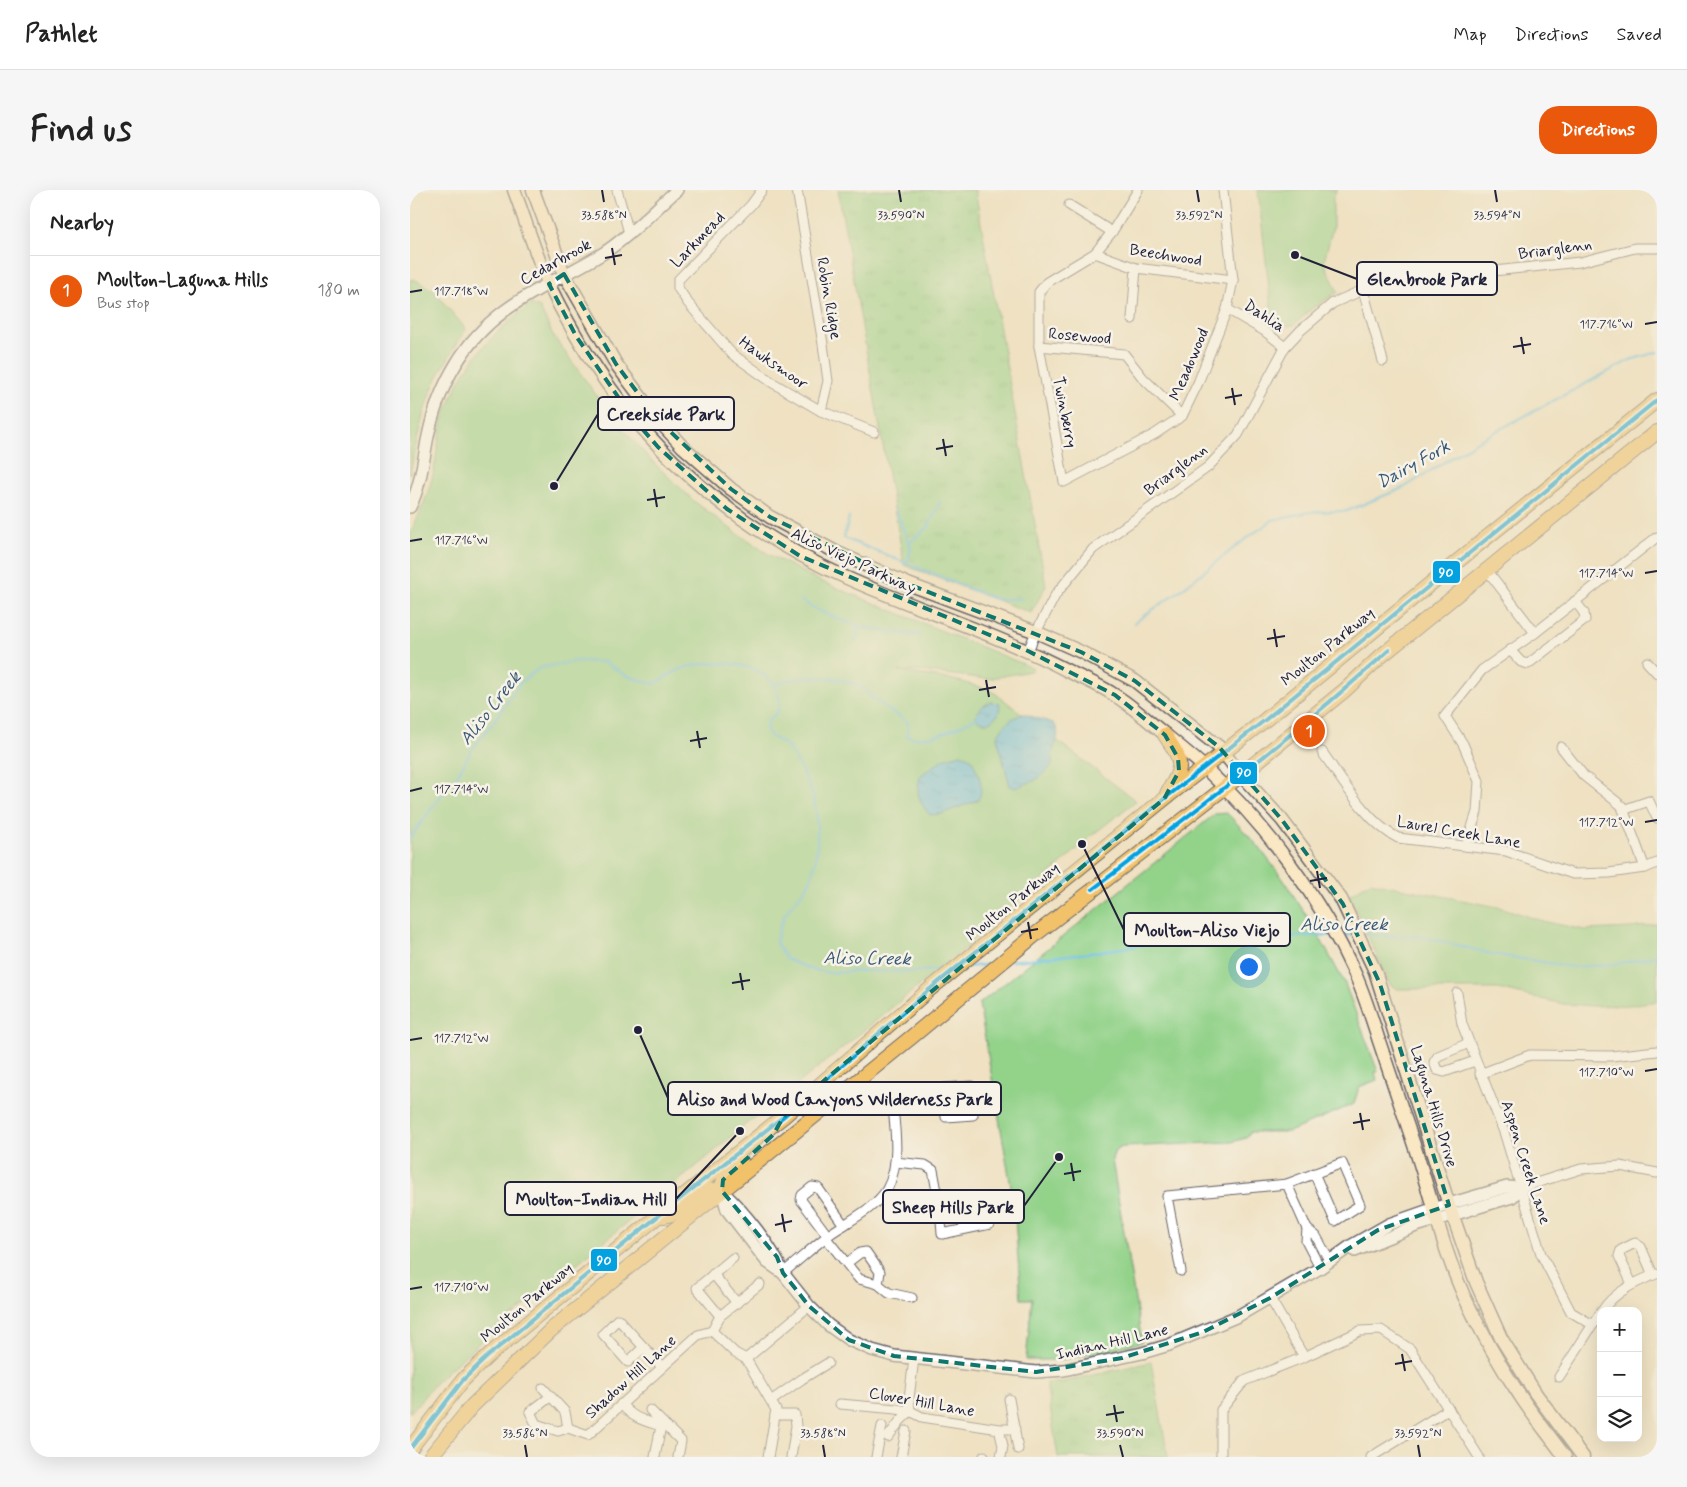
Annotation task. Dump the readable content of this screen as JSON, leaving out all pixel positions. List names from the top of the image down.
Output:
{
  "streets": {
    "main road": ["Aliso Viejo Parkway", "Moulton Parkway", "Laguna Hills Drive"],
    "street": [
      "Larkmead",
      "Briarglenn",
      "Beechwood",
      "Cedarbrook",
      "Robin Ridge",
      "Dahlia",
      "Rosewood",
      "Hawksmoor",
      "Meadowood",
      "Twinberry",
      "Laurel Creek Lane",
      "Aspen Creek Lane",
      "Indian Hill Lane",
      "Shadow Hill Lane",
      "Clover Hill Lane"
    ]
  },
  "crossings": [
    ["Larkmead", "Hawksmoor"],
    ["Briarglenn", "Dahlia"],
    ["Briarglenn", "Aliso Viejo Parkway"],
    ["Beechwood", "Meadowood"],
    ["Beechwood", "Twinberry"],
    ["Cedarbrook", "Aliso Viejo Parkway"],
    ["Robin Ridge", "Hawksmoor"],
    ["Dahlia", "Meadowood"],
    ["Rosewood", "Meadowood"],
    ["Rosewood", "Twinberry"],
    ["Meadowood", "Twinberry"],
    ["Aliso Viejo Parkway", "Moulton Parkway"],
    ["Aliso Viejo Parkway", "Laguna Hills Drive"],
    ["Laguna Hills Drive", "Indian Hill Lane"],
    ["Aspen Creek Lane", "Indian Hill Lane"]
  ],
  "water": ["Dairy Fork", "Aliso Creek"],
  "places": [
    "Glenbrook Park",
    "Creekside Park",
    "Moulton-Aliso Viejo",
    "Aliso and Wood Canyons Wilderness Park",
    "Moulton-Indian Hill",
    "Sheep Hills Park"
  ],
  "lines": ["transit line 90"],
  "page": {
    "header": "Pathlet",
    "nav": ["Map", "Directions", "Saved"],
    "buttons": "Directions",
    "title": "Find us",
    "heading": "Nearby",
    "list": [
      {
        "mark": "1",
        "name": "Moulton-Laguna Hills",
        "note": "Bus stop",
        "value": "180 m"
      }
    ],
    "pins": "1",
    "map_buttons": ["+", "−"]
  },
  "coordinates": [
    "33.588°N",
    "33.590°N",
    "33.592°N",
    "33.594°N",
    "117.718°W",
    "117.716°W",
    "117.714°W",
    "117.712°W",
    "117.710°W",
    "33.586°N"
  ]
}
